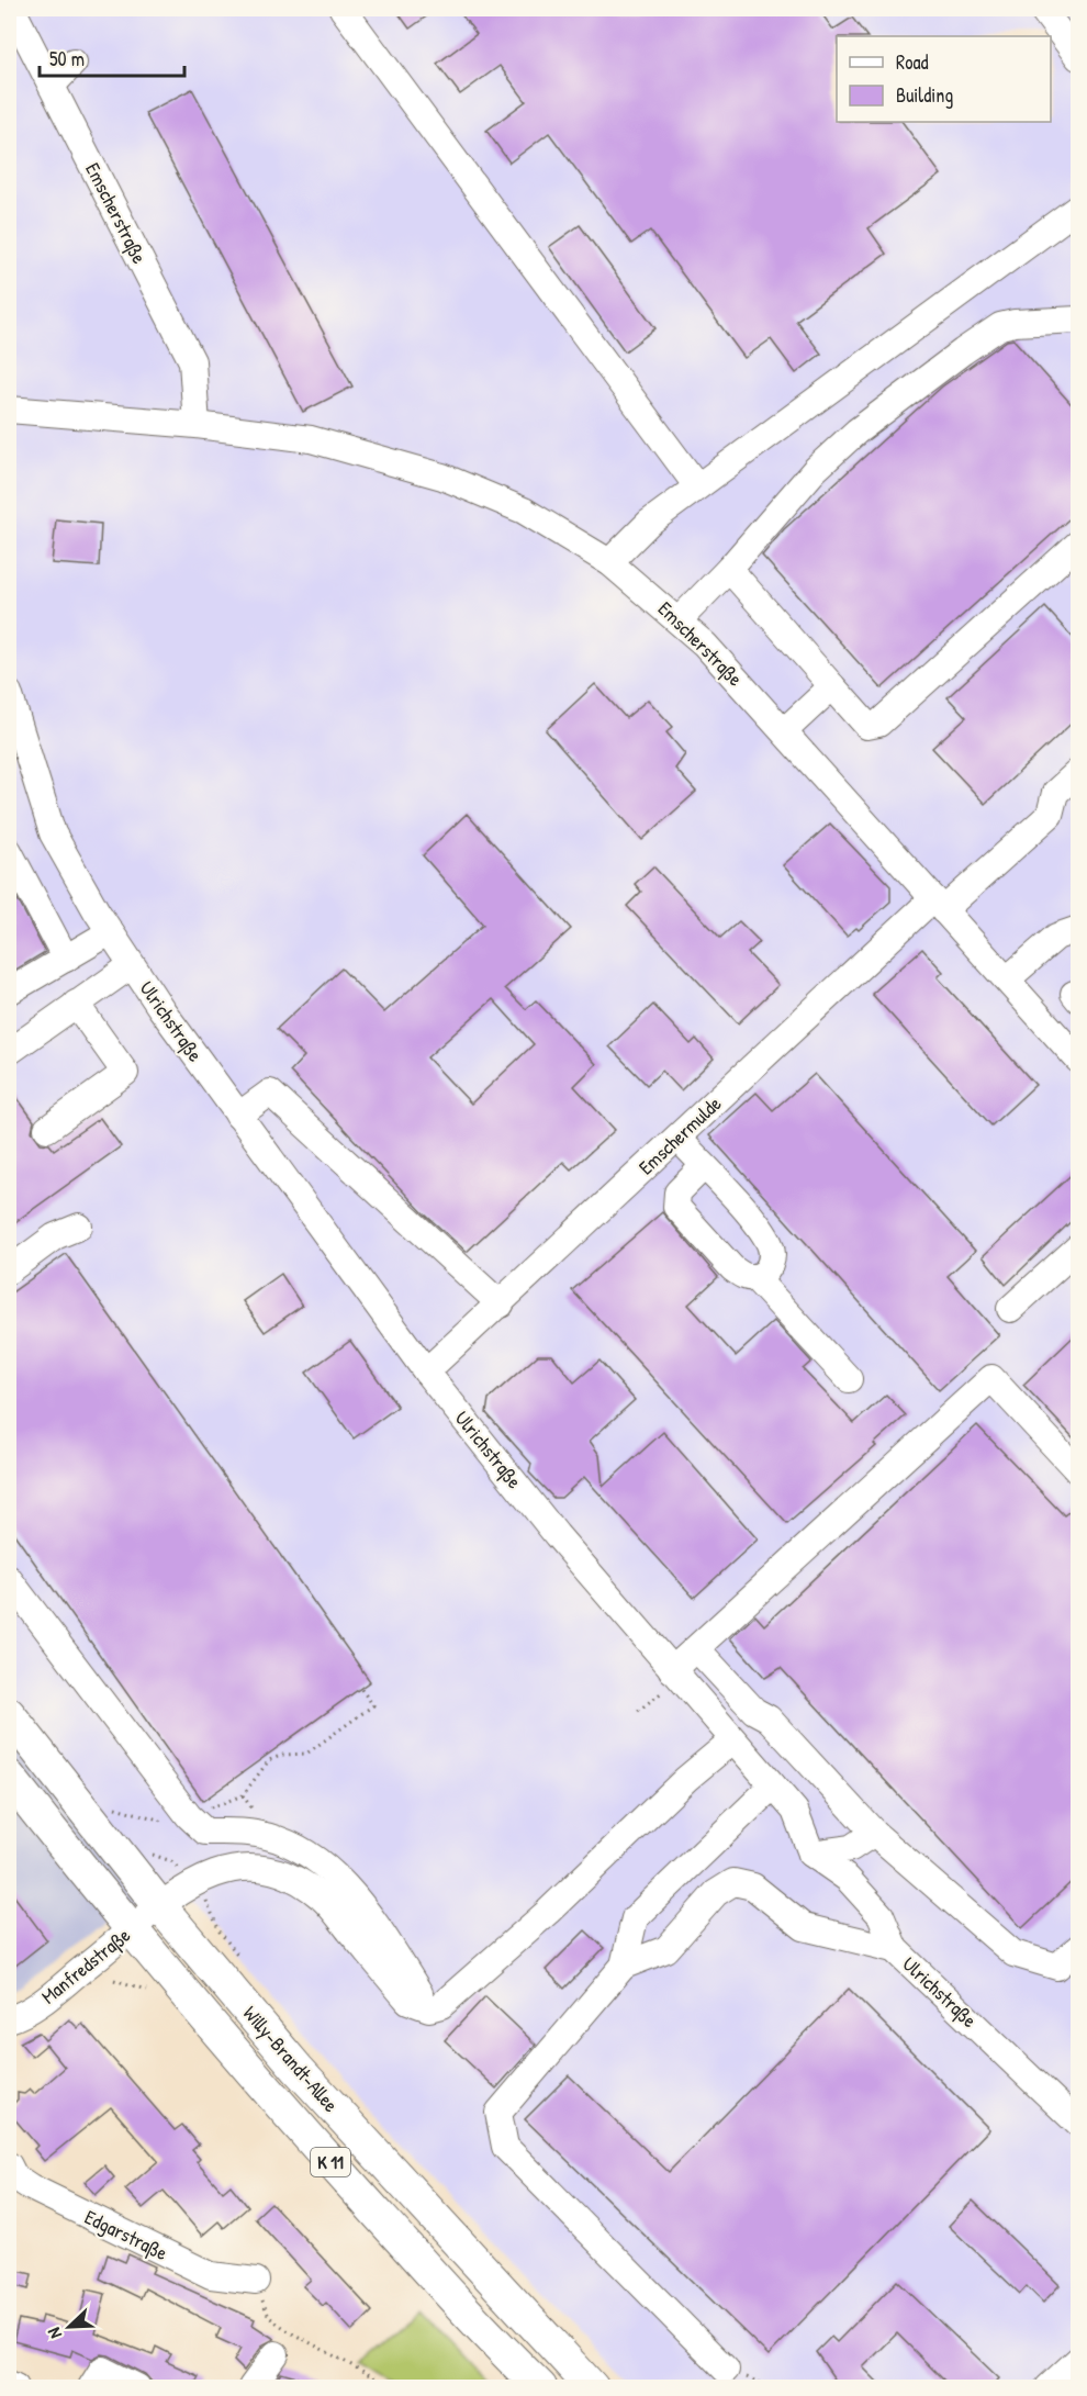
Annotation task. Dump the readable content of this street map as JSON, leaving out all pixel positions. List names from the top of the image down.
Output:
{
  "streets": {
    "main road": ["Willy-Brandt-Allee", "K 11"],
    "street": [
      "Emscherstraße",
      "Ulrichstraße",
      "Emschermulde",
      "Manfredstraße",
      "Edgarstraße"
    ]
  },
  "crossings": [
    ["Emscherstraße", "Emschermulde"],
    ["Ulrichstraße", "Emschermulde"],
    ["Manfredstraße", "Willy-Brandt-Allee"]
  ],
  "legend": ["Road", "Building"],
  "scale_bar": "50 m",
  "north": "bottom left"
}
